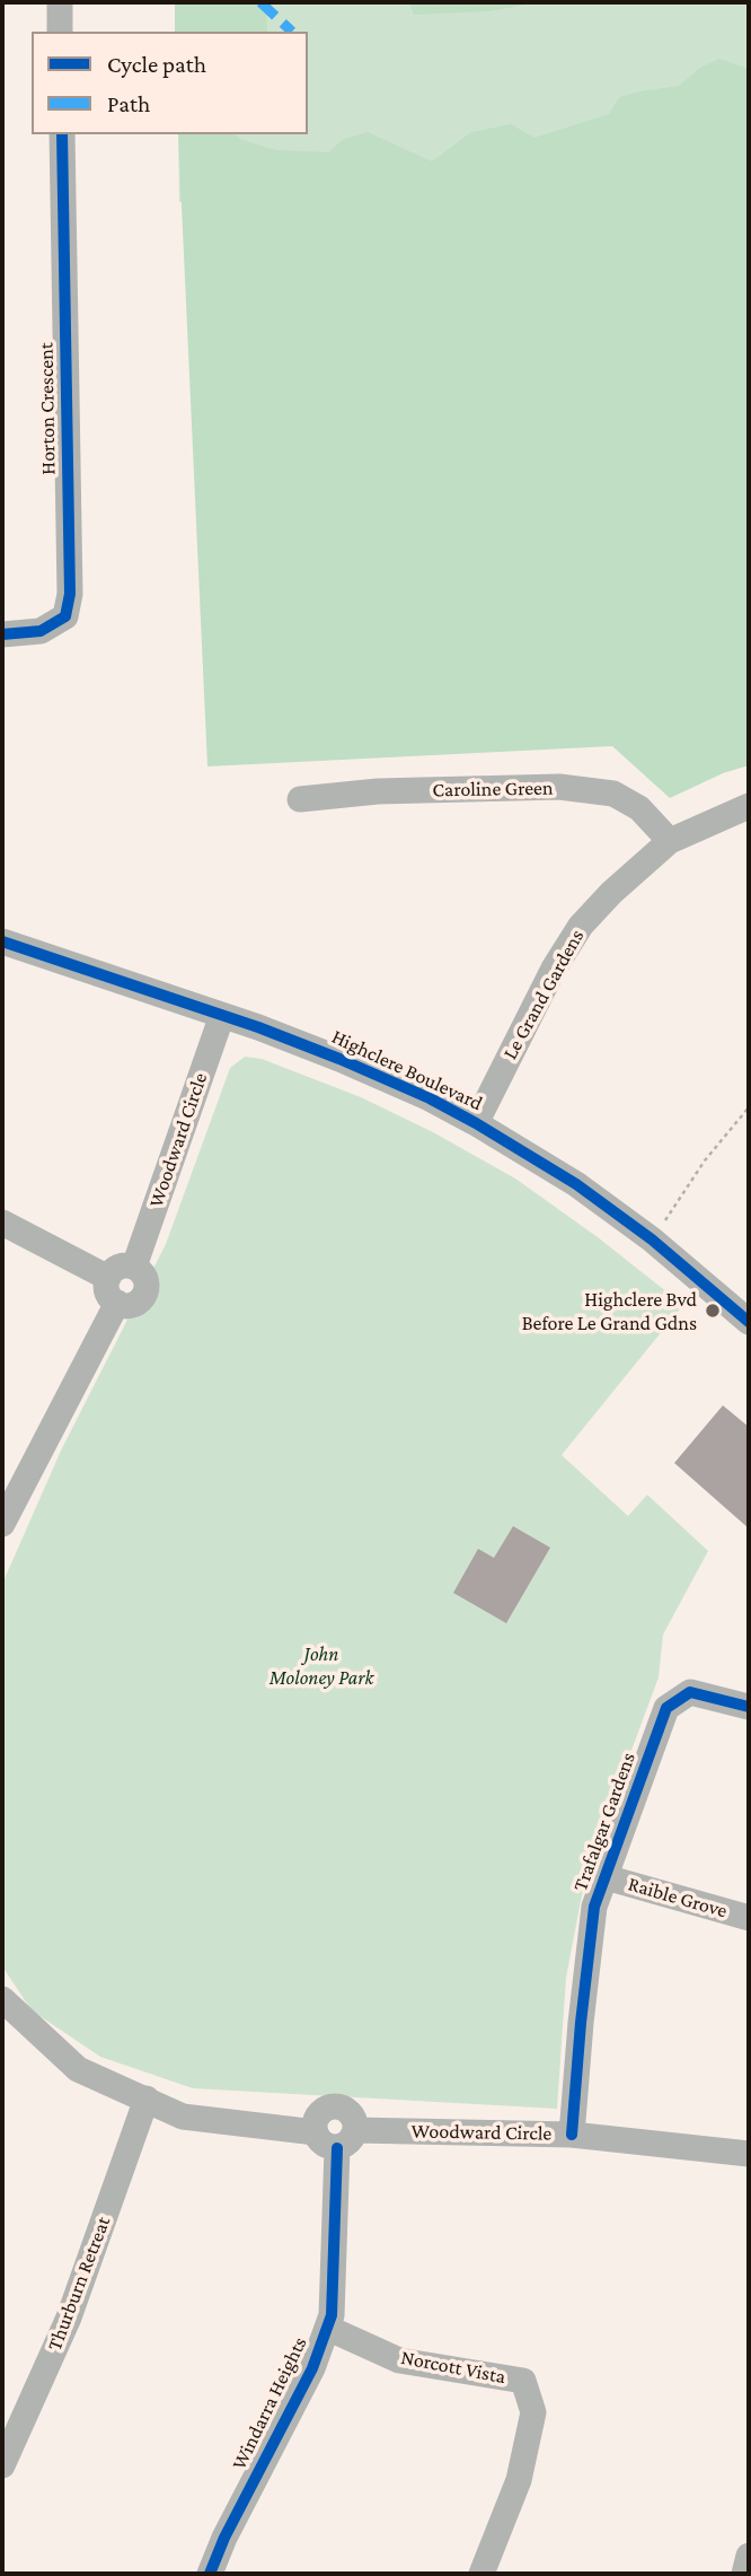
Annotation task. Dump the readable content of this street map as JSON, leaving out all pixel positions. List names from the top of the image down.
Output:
{
  "streets": {
    "street": [
      "Horton Crescent",
      "Caroline Green",
      "Le Grand Gardens",
      "Highclere Boulevard",
      "Woodward Circle",
      "Trafalgar Gardens",
      "Raible Grove",
      "Thurburn Retreat",
      "Norcott Vista",
      "Windarra Heights"
    ]
  },
  "crossings": [
    ["Caroline Green", "Le Grand Gardens"],
    ["Le Grand Gardens", "Highclere Boulevard"],
    ["Highclere Boulevard", "Woodward Circle"],
    ["Woodward Circle", "Trafalgar Gardens"],
    ["Woodward Circle", "Windarra Heights"],
    ["Trafalgar Gardens", "Raible Grove"],
    ["Norcott Vista", "Windarra Heights"]
  ],
  "parks": ["John Moloney Park"],
  "places": ["Highclere Bvd Before Le Grand Gdns"],
  "legend": ["Cycle path", "Path"]
}
